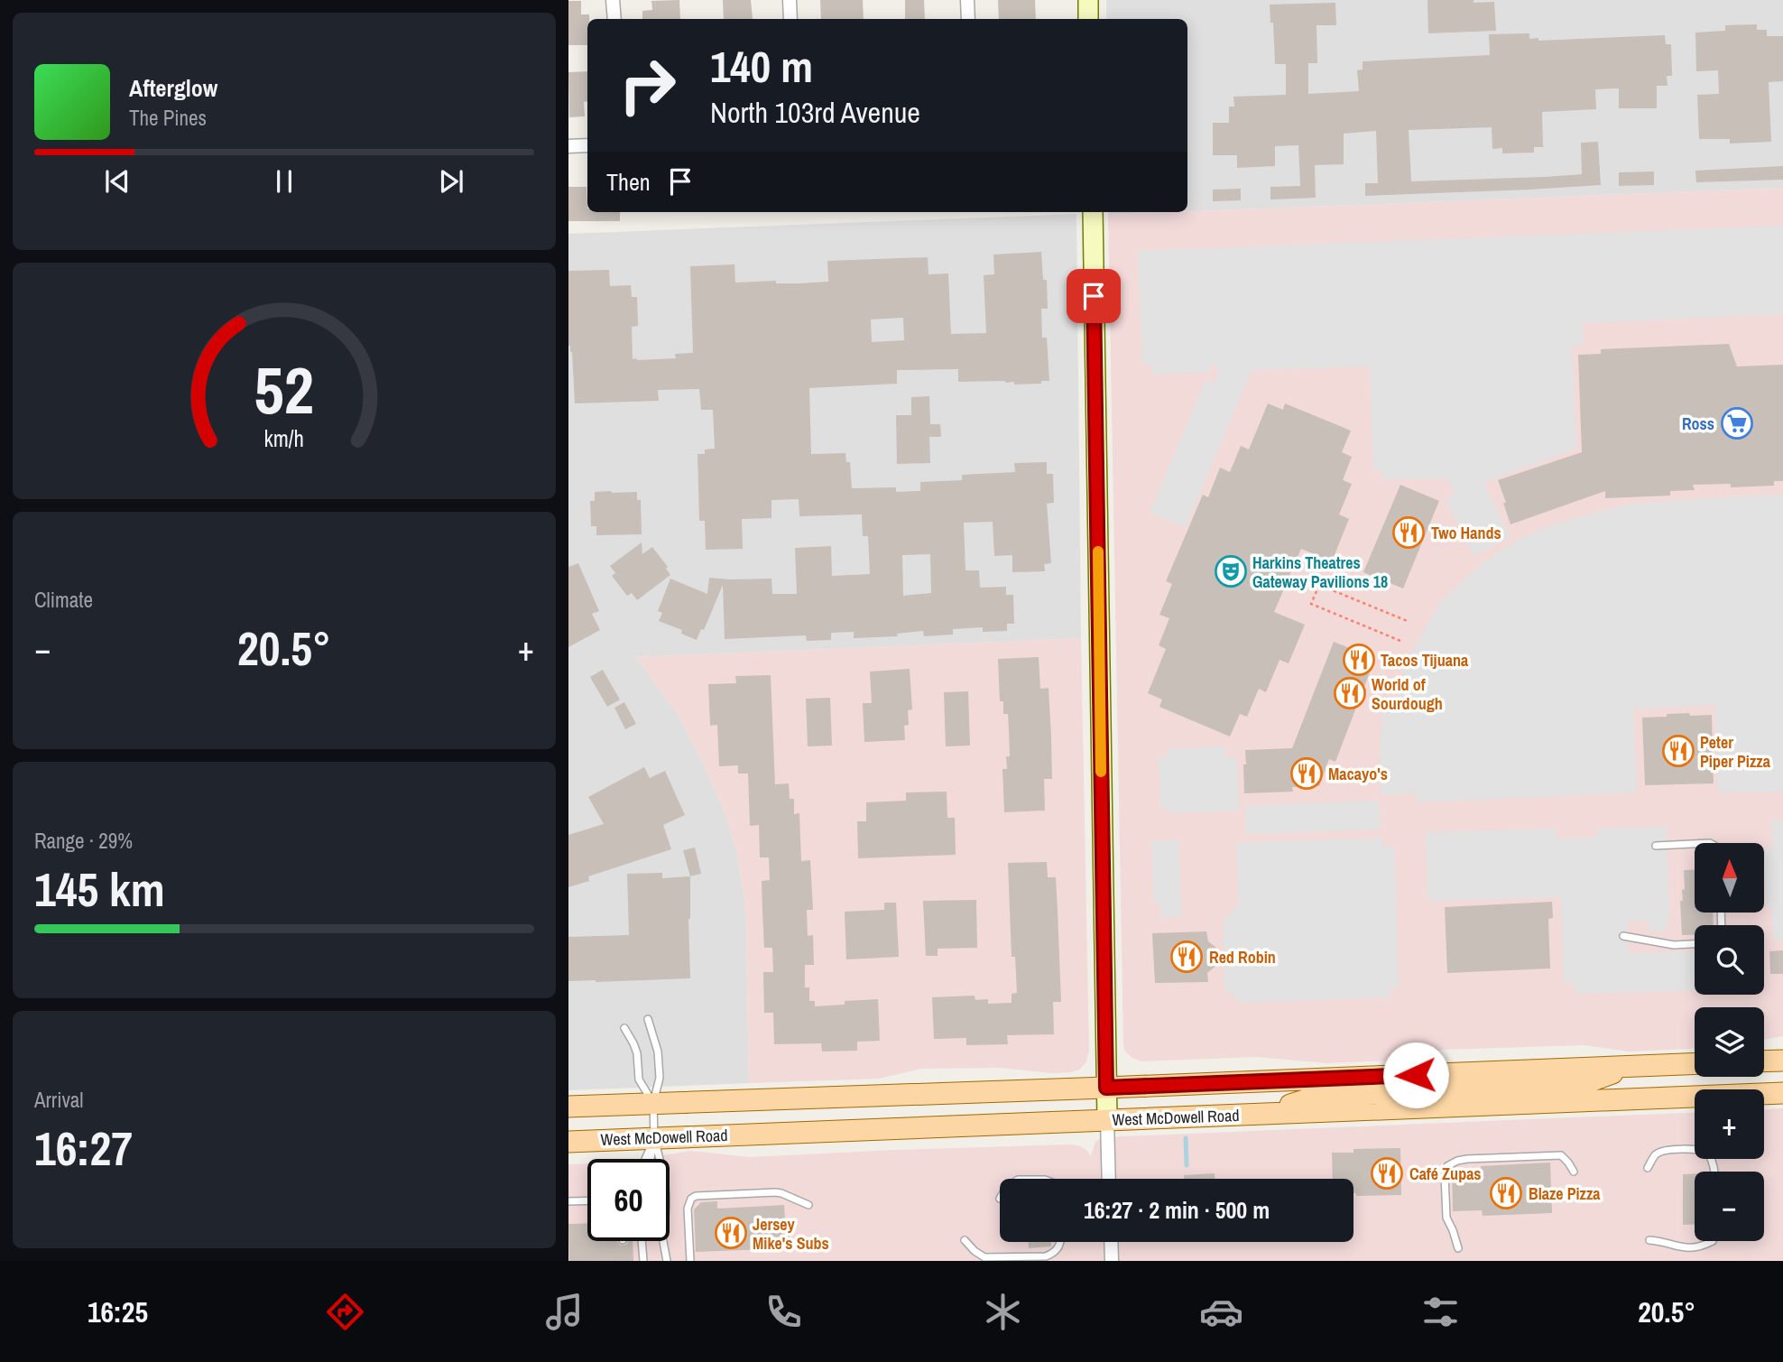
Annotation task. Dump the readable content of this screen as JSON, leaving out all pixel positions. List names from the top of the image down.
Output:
{
  "streets": {
    "main road": ["West McDowell Road"]
  },
  "places": {
    "supermarket": ["Ross"],
    "restaurant": [
      "Two Hands",
      "Tacos Tijuana",
      "World of Sourdough",
      "Peter Piper Pizza",
      "Macayo's",
      "Red Robin",
      "Café Zupas",
      "Blaze Pizza",
      "Jersey Mike's Subs"
    ],
    "theatre": ["Harkins Theatres Gateway Pavilions 18"]
  },
  "north": "top",
  "page": {
    "turn": ["140 m", "North 103rd Avenue"],
    "song": ["Afterglow", "The Pines"],
    "then": "Then",
    "tile": [
      "Climate",
      ["Range · 29%", "145 km"],
      ["Arrival", "16:27"]
    ],
    "heat": ["−", "20.5°", "+"],
    "map_buttons": ["+", "−"],
    "limit": "60",
    "trip": "16:27 · 2 min · 500 m",
    "tabs": ["16:25", "20.5°"],
    "gauge": ["52", "km/h"]
  }
}
